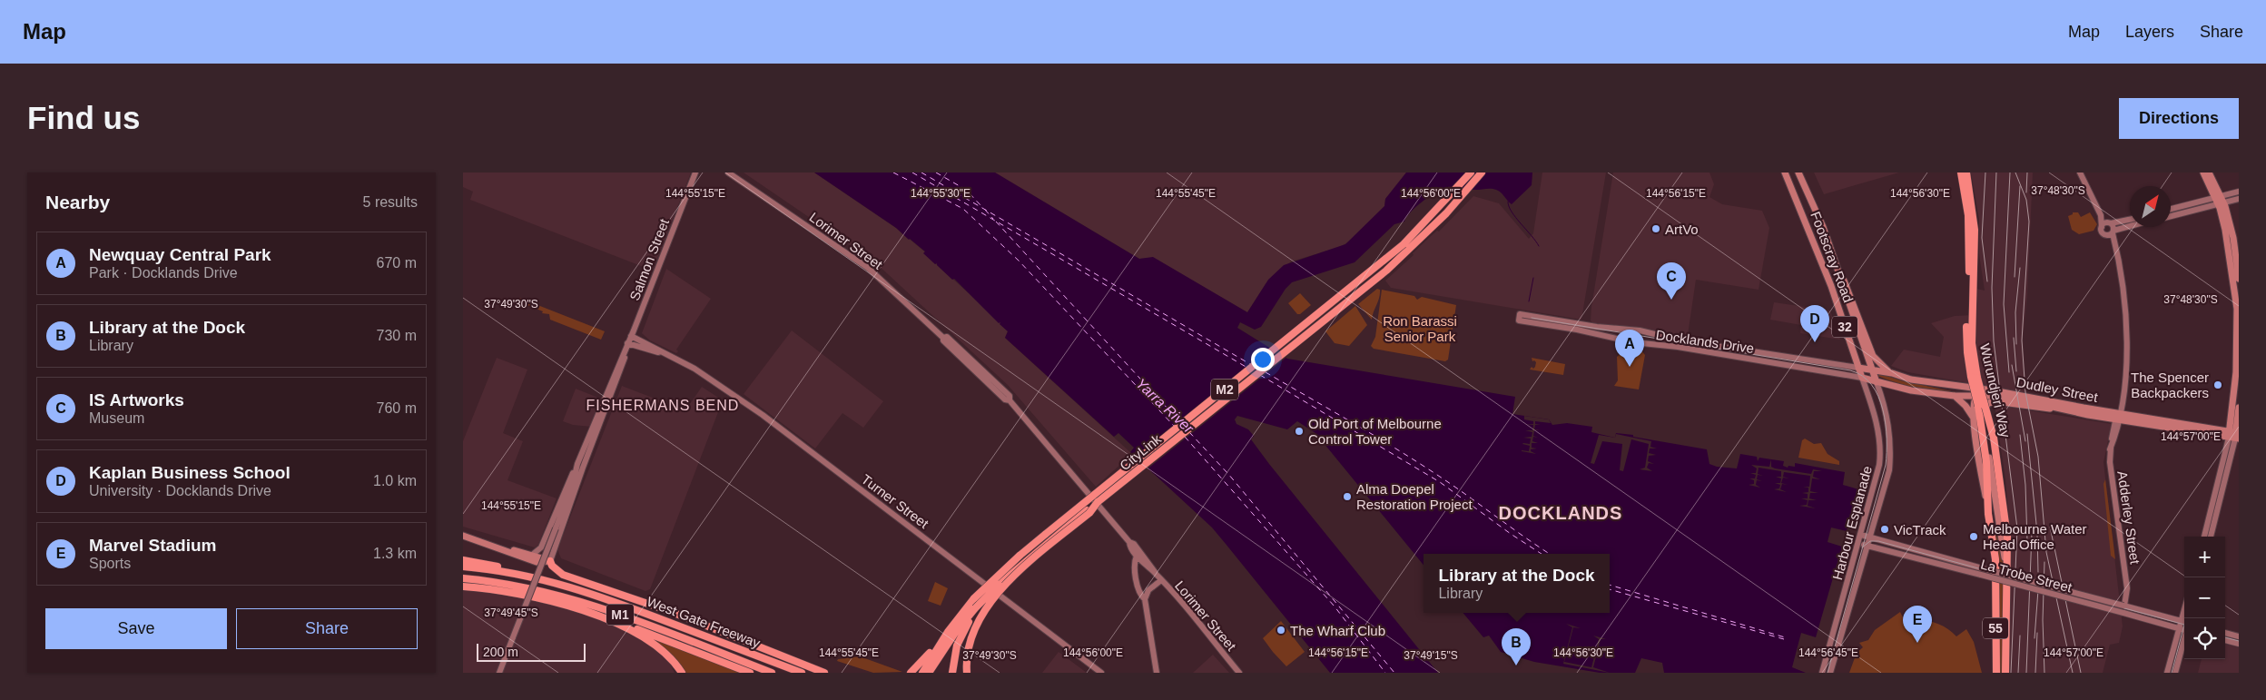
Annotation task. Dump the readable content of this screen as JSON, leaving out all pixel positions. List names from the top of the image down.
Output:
{
  "streets": {
    "highway": [
      "M2",
      "Wurundjeri Way",
      "CityLink",
      "M1",
      "West Gate Freeway",
      "55"
    ],
    "main road": ["Footscray Road", "32", "Dudley Street"],
    "street": [
      "Lorimer Street",
      "Salmon Street",
      "Docklands Drive",
      "Turner Street",
      "Adderley Street",
      "Harbour Esplanade",
      "La Trobe Street"
    ]
  },
  "crossings": [
    ["Footscray Road", "32"],
    ["Footscray Road", "Docklands Drive"],
    ["Footscray Road", "Dudley Street"],
    ["Footscray Road", "Harbour Esplanade"],
    ["Salmon Street", "Turner Street"],
    ["32", "Docklands Drive"],
    ["32", "Dudley Street"],
    ["32", "Harbour Esplanade"],
    ["Docklands Drive", "Dudley Street"],
    ["Docklands Drive", "Harbour Esplanade"],
    ["M2", "CityLink"],
    ["Dudley Street", "Wurundjeri Way"],
    ["Dudley Street", "Adderley Street"],
    ["Dudley Street", "Harbour Esplanade"],
    ["Dudley Street", "55"],
    ["Wurundjeri Way", "55"],
    ["Adderley Street", "La Trobe Street"],
    ["Harbour Esplanade", "La Trobe Street"]
  ],
  "districts": ["FISHERMANS BEND", "DOCKLANDS"],
  "water": ["Yarra River"],
  "parks": ["Ron Barassi Senior Park"],
  "places": [
    "ArtVo",
    "The Spencer Backpackers",
    "Old Port of Melbourne Control Tower",
    "Alma Doepel Restoration Project",
    "VicTrack",
    "Melbourne Water Head Office",
    "The Wharf Club"
  ],
  "scale_bar": "200 m",
  "north": "top right",
  "page": {
    "header": "Map",
    "nav": ["Map", "Layers", "Share"],
    "buttons": [
      "Directions",
      ["Save", "Share"]
    ],
    "title": "Find us",
    "heading": ["Nearby", "5 results"],
    "list": [
      {
        "mark": "A",
        "name": "Newquay Central Park",
        "note": "Park · Docklands Drive",
        "value": "670 m"
      },
      {
        "mark": "B",
        "name": "Library at the Dock",
        "note": "Library",
        "value": "730 m"
      },
      {
        "mark": "C",
        "name": "IS Artworks",
        "note": "Museum",
        "value": "760 m"
      },
      {
        "mark": "D",
        "name": "Kaplan Business School",
        "note": "University · Docklands Drive",
        "value": "1.0 km"
      },
      {
        "mark": "E",
        "name": "Marvel Stadium",
        "note": "Sports",
        "value": "1.3 km"
      }
    ],
    "pins": [
      "C",
      "D",
      "A",
      "E",
      "B"
    ],
    "map_buttons": ["+", "−"],
    "popup": ["Library at the Dock", "Library"],
    "scale": "200 m"
  },
  "coordinates": [
    "37°48'30\"S",
    "144°55'15\"E",
    "144°55'30\"E",
    "144°55'45\"E",
    "144°56'00\"E",
    "144°56'15\"E",
    "144°56'30\"E",
    "37°49'30\"S",
    "144°57'00\"E",
    "37°49'45\"S",
    "144°56'45\"E",
    "37°49'15\"S"
  ]
}
